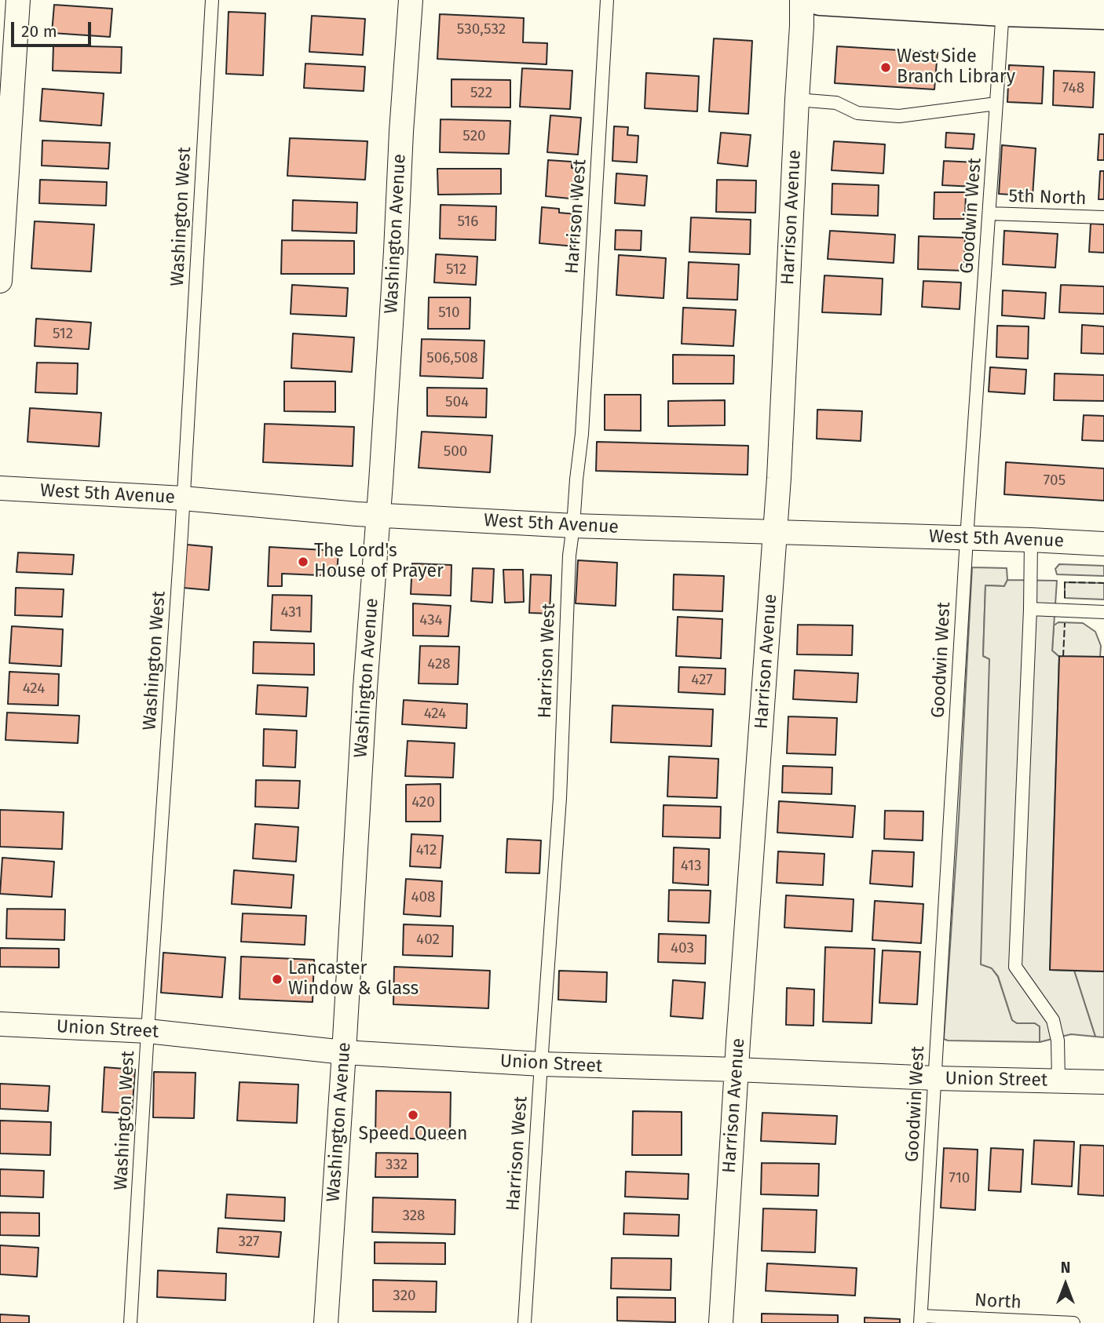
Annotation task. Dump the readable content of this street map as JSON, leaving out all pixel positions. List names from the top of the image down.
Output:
{
  "streets": {
    "street": [
      "Harrison Avenue",
      "Washington Avenue",
      "West 5th Avenue",
      "Union Street"
    ],
    "lane": [
      "5th North",
      "Goodwin West",
      "Washington West",
      "Harrison West",
      "North"
    ]
  },
  "crossings": [
    ["5th North", "Goodwin West"],
    ["Goodwin West", "West 5th Avenue"],
    ["Goodwin West", "Union Street"],
    ["Goodwin West", "North"],
    ["Washington West", "West 5th Avenue"],
    ["Washington West", "Union Street"],
    ["Harrison West", "West 5th Avenue"],
    ["Harrison West", "Union Street"],
    ["Harrison Avenue", "West 5th Avenue"],
    ["Harrison Avenue", "Union Street"],
    ["Washington Avenue", "West 5th Avenue"],
    ["Washington Avenue", "Union Street"]
  ],
  "places": [
    "West Side Branch Library",
    "The Lord's House of Prayer",
    "Lancaster Window & Glass",
    "Speed Queen"
  ],
  "house_numbers": [
    "530,532",
    "748",
    "522",
    "520",
    "516",
    "512",
    "510",
    "512",
    "506,508",
    "504",
    "500",
    "705",
    "431",
    "434",
    "428",
    "427",
    "424",
    "424",
    "420",
    "412",
    "413",
    "408",
    "402",
    "403",
    "332",
    "710",
    "328",
    "327",
    "320"
  ],
  "scale_bar": "20 m",
  "north": "top"
}
